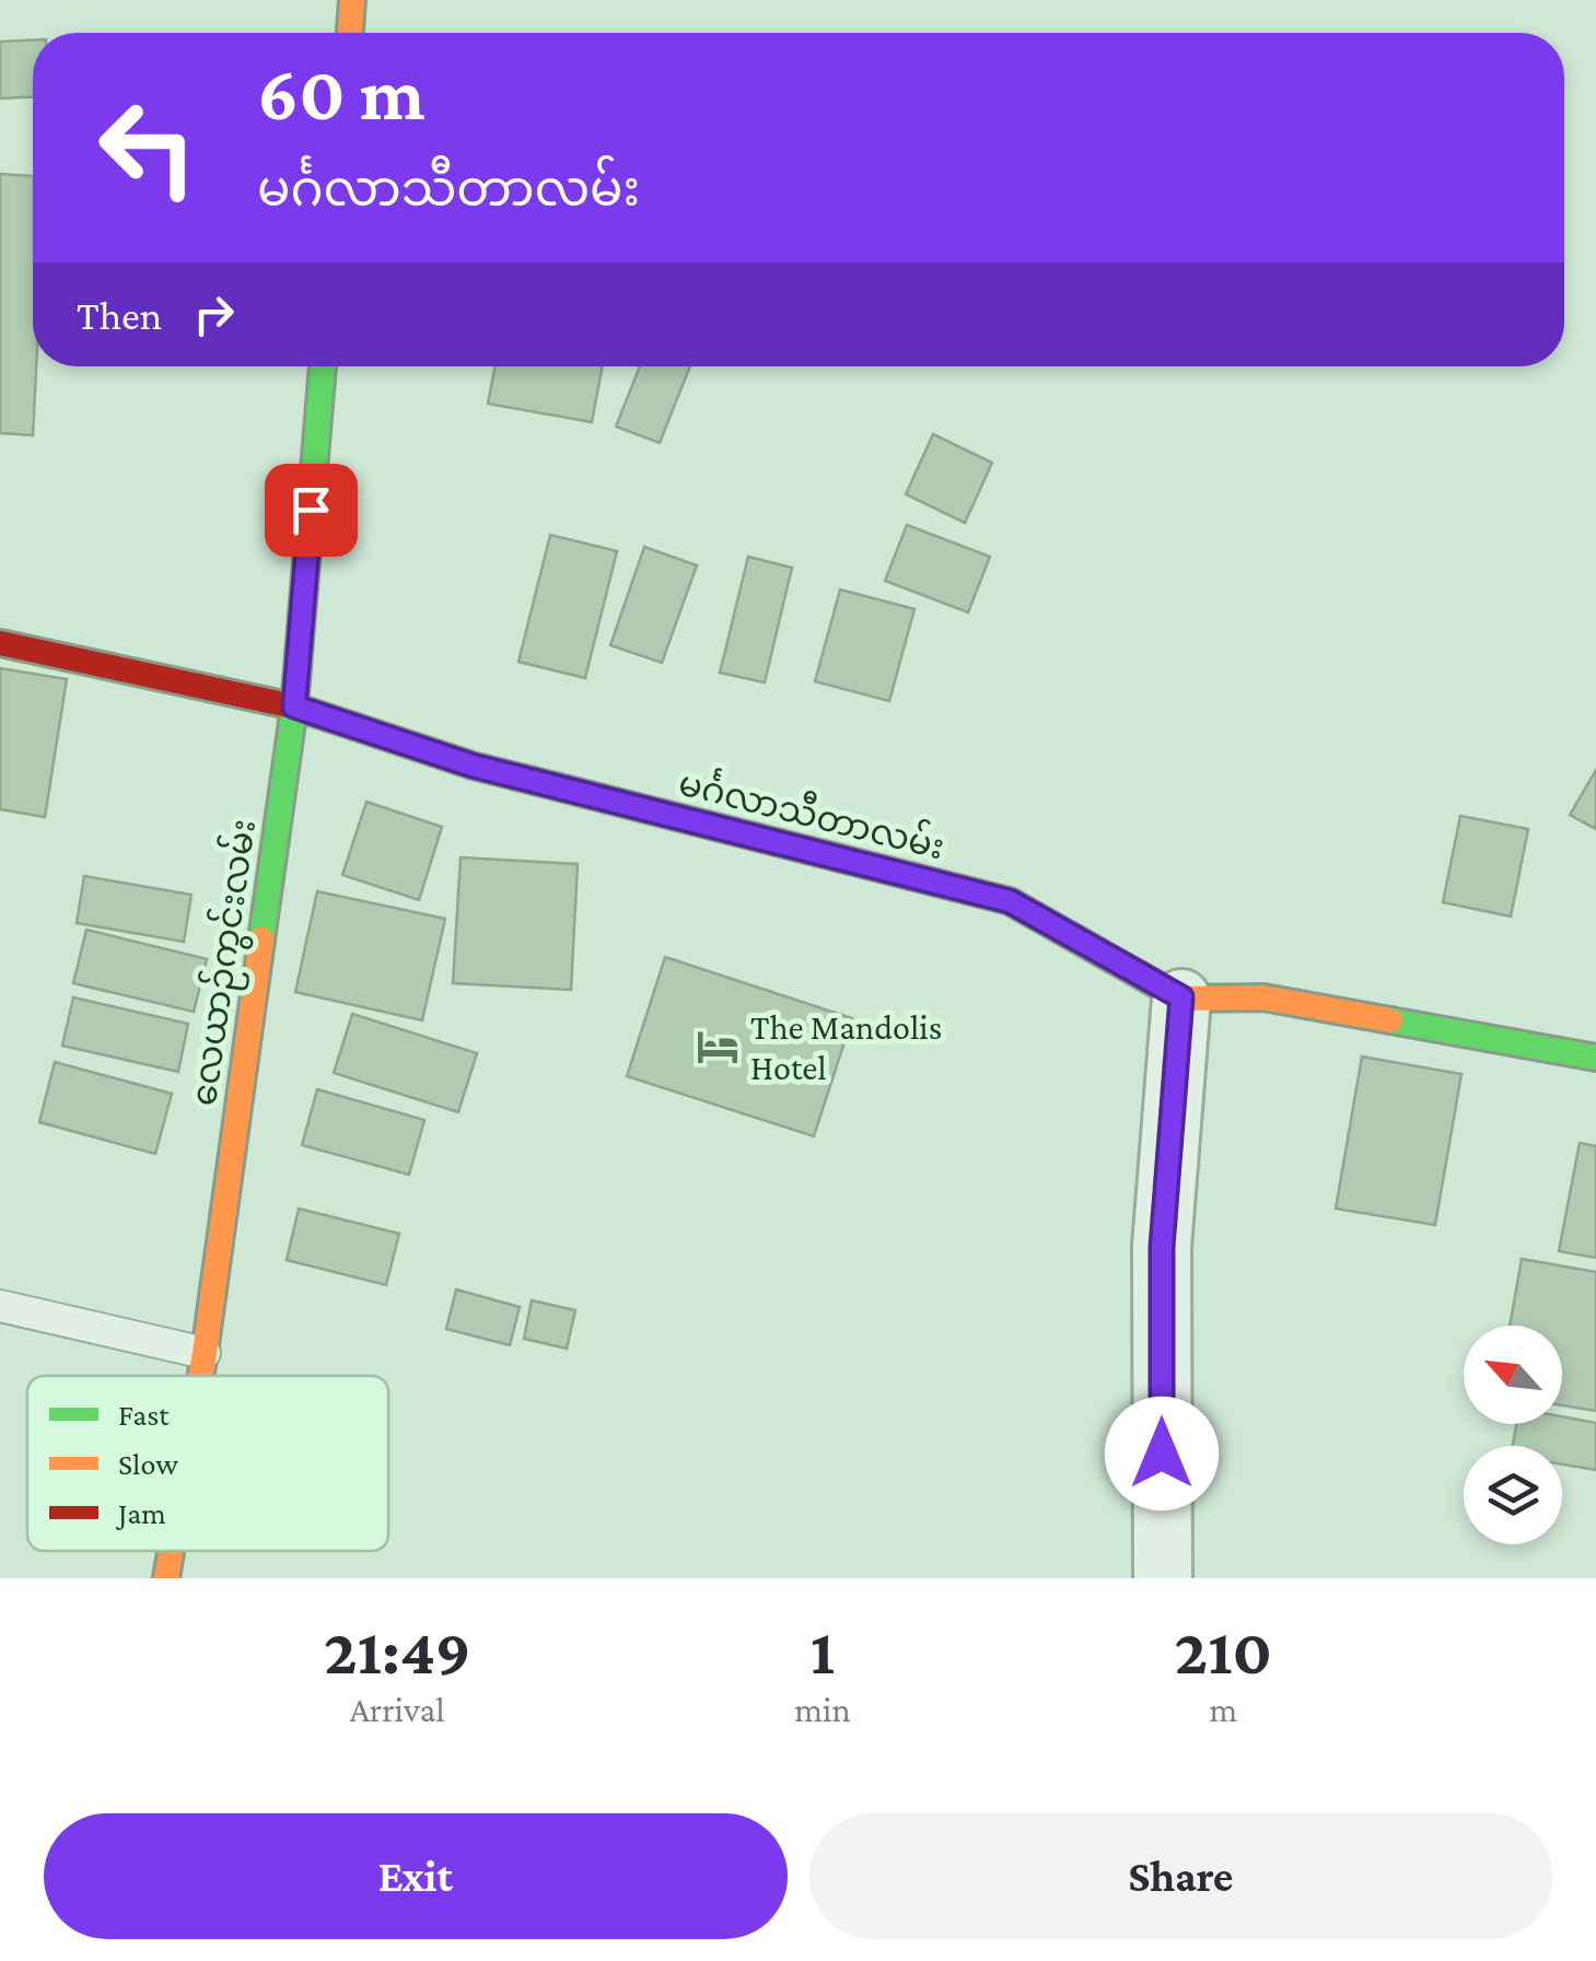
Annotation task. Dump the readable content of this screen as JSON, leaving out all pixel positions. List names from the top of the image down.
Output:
{
  "streets": {
    "street": ["မင်္ဂလာသီတာလမ်း", "လေယာဉ်ကွင်းလမ်း"]
  },
  "crossings": [
    ["မင်္ဂလာသီတာလမ်း", "လေယာဉ်ကွင်းလမ်း"]
  ],
  "places": {
    "hotel": ["The Mandolis Hotel"]
  },
  "legend": ["Fast", "Slow", "Jam"],
  "north": "top left",
  "page": {
    "turn": ["60 m", "မင်္ဂလာသီတာလမ်း"],
    "then": "Then",
    "eta": [
      "21:49",
      "Arrival",
      "1",
      "min",
      "210",
      "m"
    ],
    "buttons": ["Exit", "Share"]
  }
}
